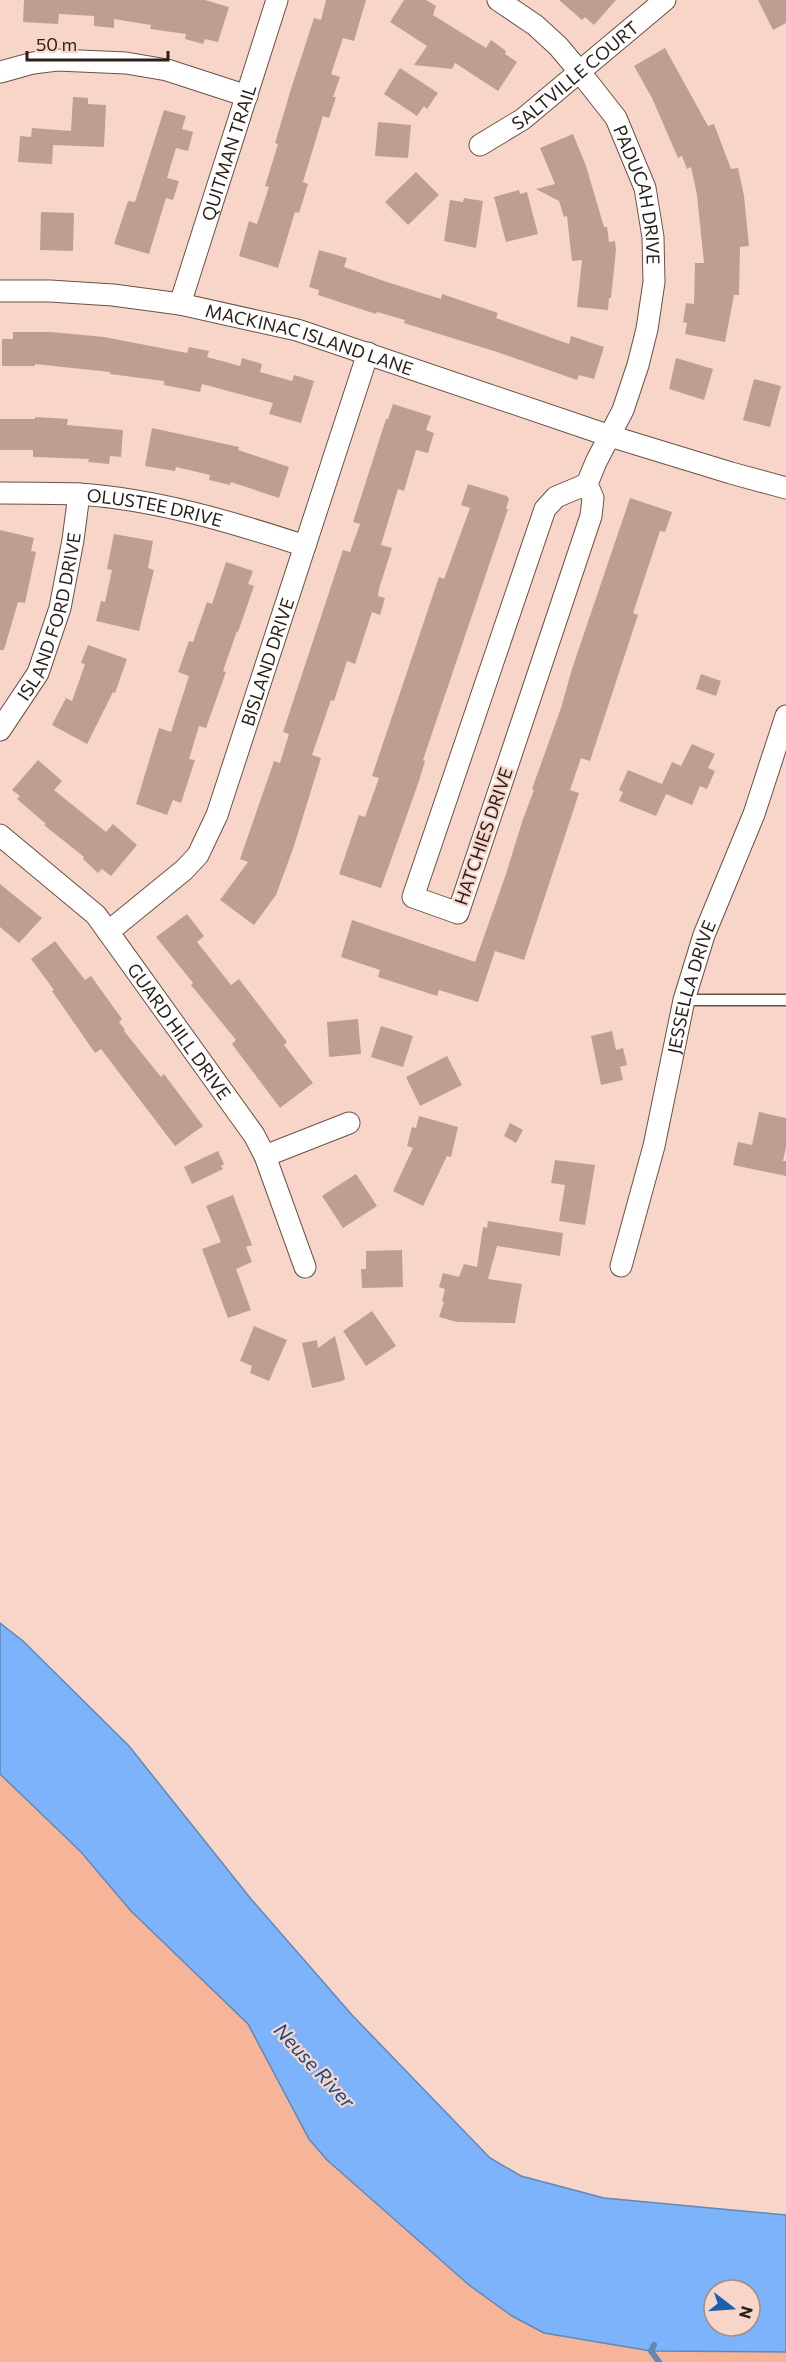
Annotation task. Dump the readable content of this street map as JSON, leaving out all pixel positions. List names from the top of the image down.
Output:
{
  "streets": {
    "street": [
      "SALTVILLE COURT",
      "QUITMAN TRAIL",
      "PADUCAH DRIVE",
      "MACKINAC ISLAND LANE",
      "OLUSTEE DRIVE",
      "ISLAND FORD DRIVE",
      "BISLAND DRIVE",
      "HATCHIES DRIVE",
      "JESSELLA DRIVE",
      "GUARD HILL DRIVE"
    ]
  },
  "crossings": [
    ["SALTVILLE COURT", "PADUCAH DRIVE"],
    ["QUITMAN TRAIL", "MACKINAC ISLAND LANE"],
    ["PADUCAH DRIVE", "MACKINAC ISLAND LANE"],
    ["MACKINAC ISLAND LANE", "BISLAND DRIVE"],
    ["OLUSTEE DRIVE", "ISLAND FORD DRIVE"],
    ["OLUSTEE DRIVE", "BISLAND DRIVE"],
    ["BISLAND DRIVE", "GUARD HILL DRIVE"]
  ],
  "water": ["Neuse River"],
  "scale_bar": "50 m",
  "north": "right"
}
